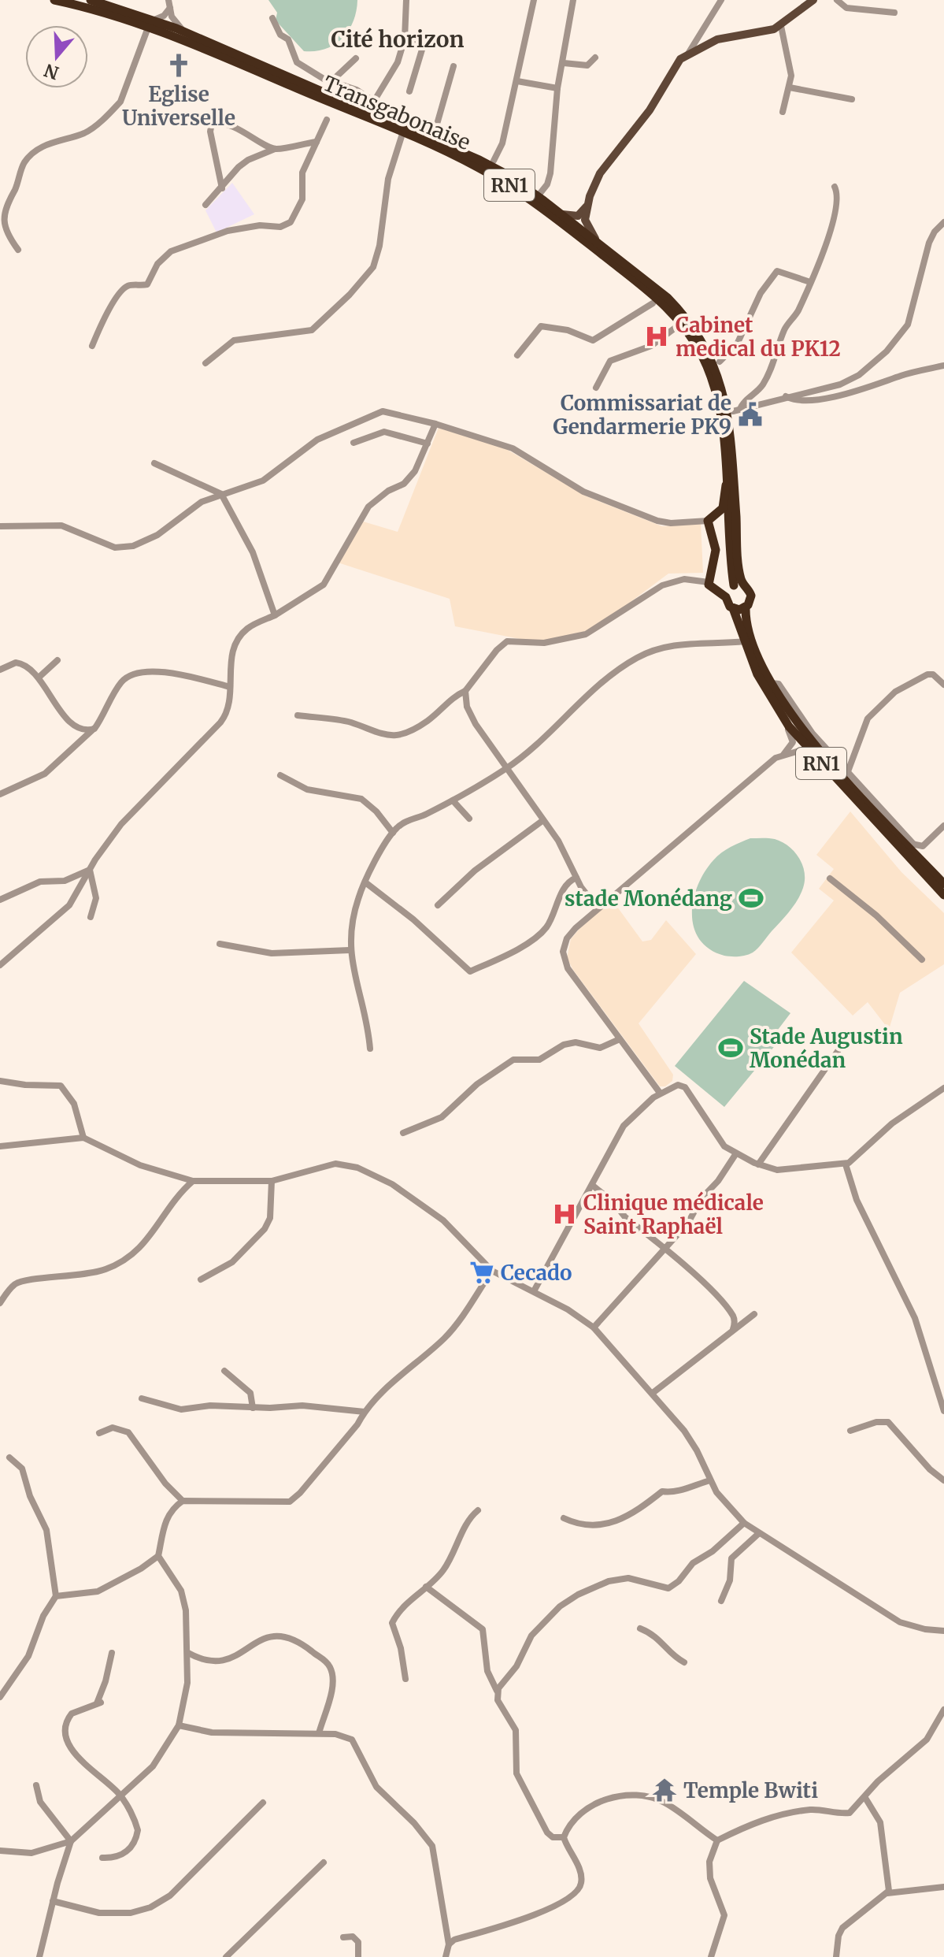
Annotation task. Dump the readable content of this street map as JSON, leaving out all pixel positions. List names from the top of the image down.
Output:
{
  "streets": {
    "highway": ["Transgabonaise", "RN1"]
  },
  "crossings": [
    ["Transgabonaise", "RN1"]
  ],
  "districts": ["Cité horizon"],
  "places": {
    "church": ["Eglise Universelle"],
    "hospital": ["Cabinet medical du PK12", "Clinique médicale Saint Raphaël"],
    "public building": ["Commissariat de Gendarmerie PK9"],
    "sports": ["stade Monédang", "Stade Augustin Monédan"],
    "supermarket": ["Cecado"],
    "temple": ["Temple Bwiti"]
  },
  "north": "bottom"
}
